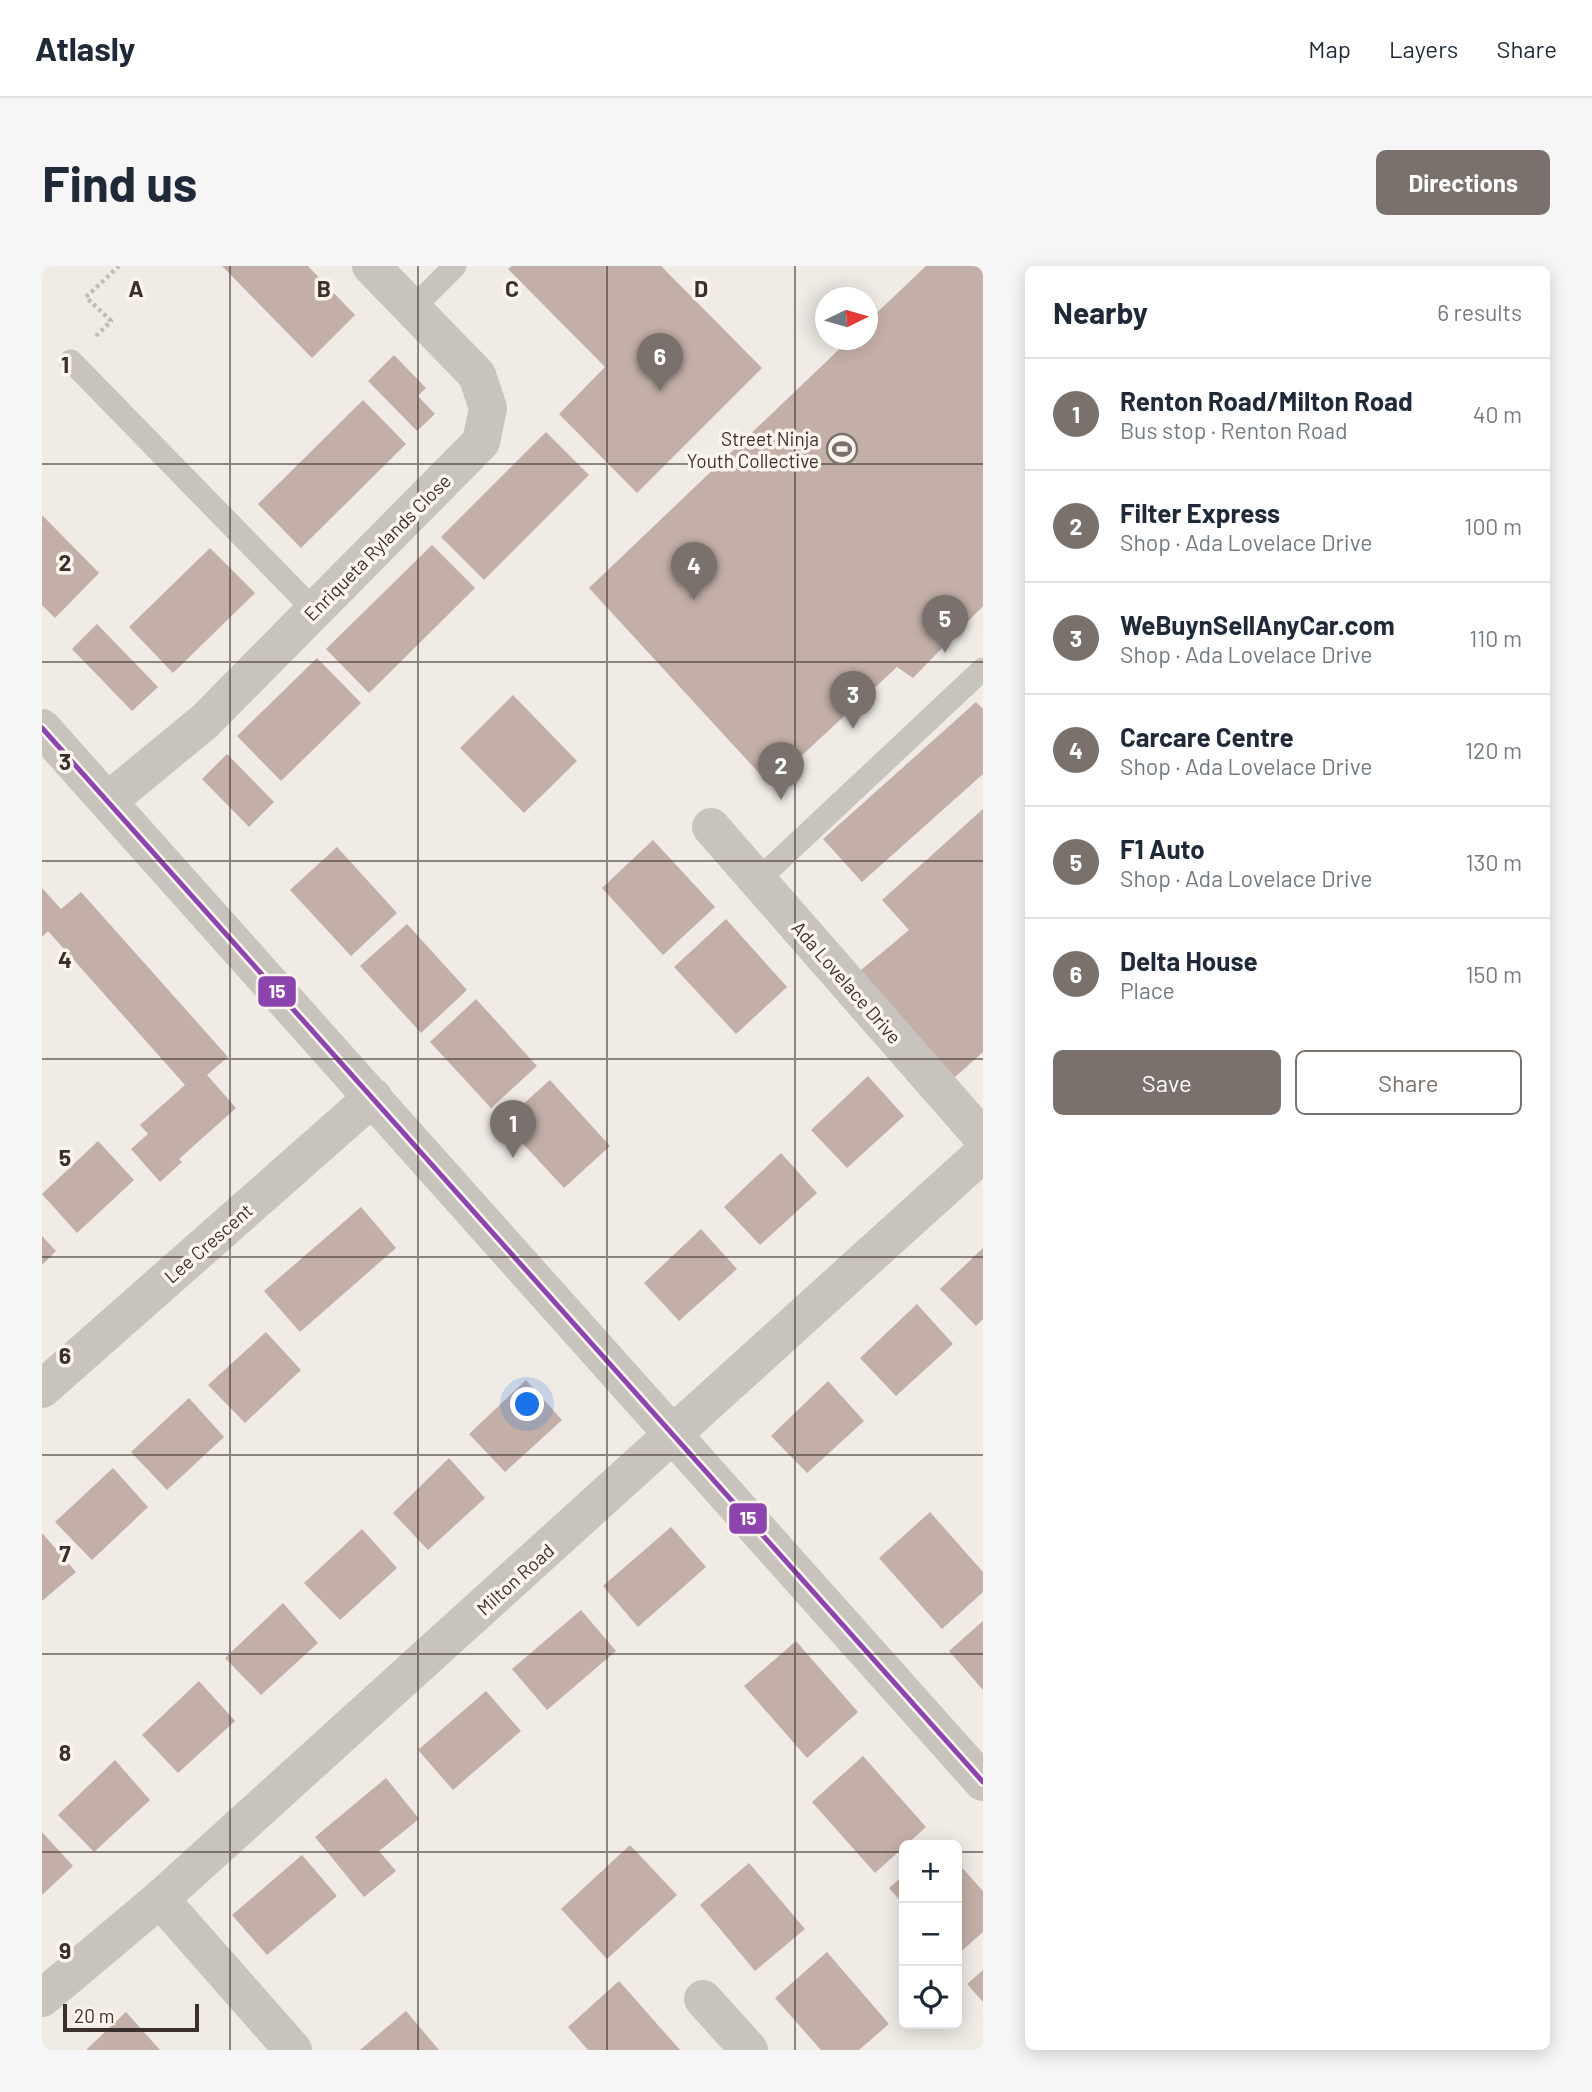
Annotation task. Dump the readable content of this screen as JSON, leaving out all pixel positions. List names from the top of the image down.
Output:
{
  "streets": {
    "street": [
      "Enriqueta Rylands Close",
      "Ada Lovelace Drive",
      "Lee Crescent",
      "Milton Road"
    ]
  },
  "places": {
    "sports": ["Street Ninja Youth Collective"]
  },
  "lines": ["transit line 15"],
  "scale_bar": "20 m",
  "north": "right",
  "page": {
    "header": "Atlasly",
    "nav": ["Map", "Layers", "Share"],
    "buttons": [
      "Directions",
      ["Save", "Share"]
    ],
    "title": "Find us",
    "heading": ["Nearby", "6 results"],
    "pins": [
      "6",
      "4",
      "5",
      "3",
      "2",
      "1"
    ],
    "list": [
      {
        "mark": "1",
        "name": "Renton Road/Milton Road",
        "note": "Bus stop · Renton Road",
        "value": "40 m"
      },
      {
        "mark": "2",
        "name": "Filter Express",
        "note": "Shop · Ada Lovelace Drive",
        "value": "100 m"
      },
      {
        "mark": "3",
        "name": "WeBuynSellAnyCar.com",
        "note": "Shop · Ada Lovelace Drive",
        "value": "110 m"
      },
      {
        "mark": "4",
        "name": "Carcare Centre",
        "note": "Shop · Ada Lovelace Drive",
        "value": "120 m"
      },
      {
        "mark": "5",
        "name": "F1 Auto",
        "note": "Shop · Ada Lovelace Drive",
        "value": "130 m"
      },
      {
        "mark": "6",
        "name": "Delta House",
        "note": "Place",
        "value": "150 m"
      }
    ],
    "map_buttons": ["+", "−"],
    "scale": "20 m"
  },
  "grid": {
    "columns": [
      "A",
      "B",
      "C",
      "D"
    ],
    "rows": [
      "1",
      "2",
      "3",
      "4",
      "5",
      "6",
      "7",
      "8",
      "9"
    ]
  }
}
